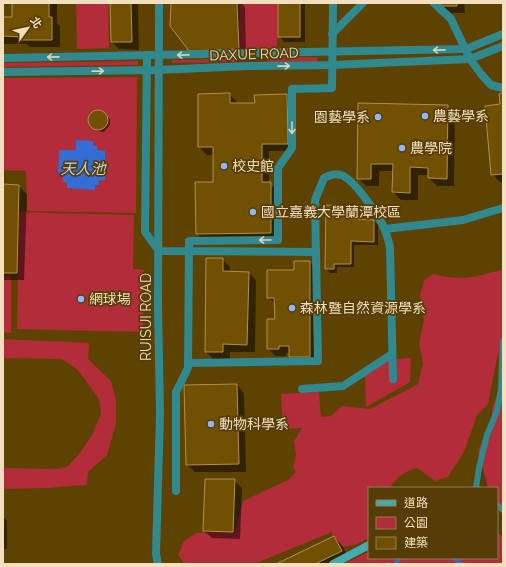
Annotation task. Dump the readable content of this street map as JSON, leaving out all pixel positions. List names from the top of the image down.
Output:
{
  "streets": {
    "street": ["DAXUE ROAD", "RUISUI ROAD"]
  },
  "crossings": [
    ["DAXUE ROAD", "RUISUI ROAD"]
  ],
  "water": ["天人池"],
  "places": [
    "農藝學系",
    "園藝學系",
    "農學院",
    "校史館",
    "國立嘉義大學蘭潭校區",
    "網球場",
    "森林暨自然資源學系",
    "動物科學系"
  ],
  "legend": ["道路", "公園", "建築"],
  "north": "top right"
}
